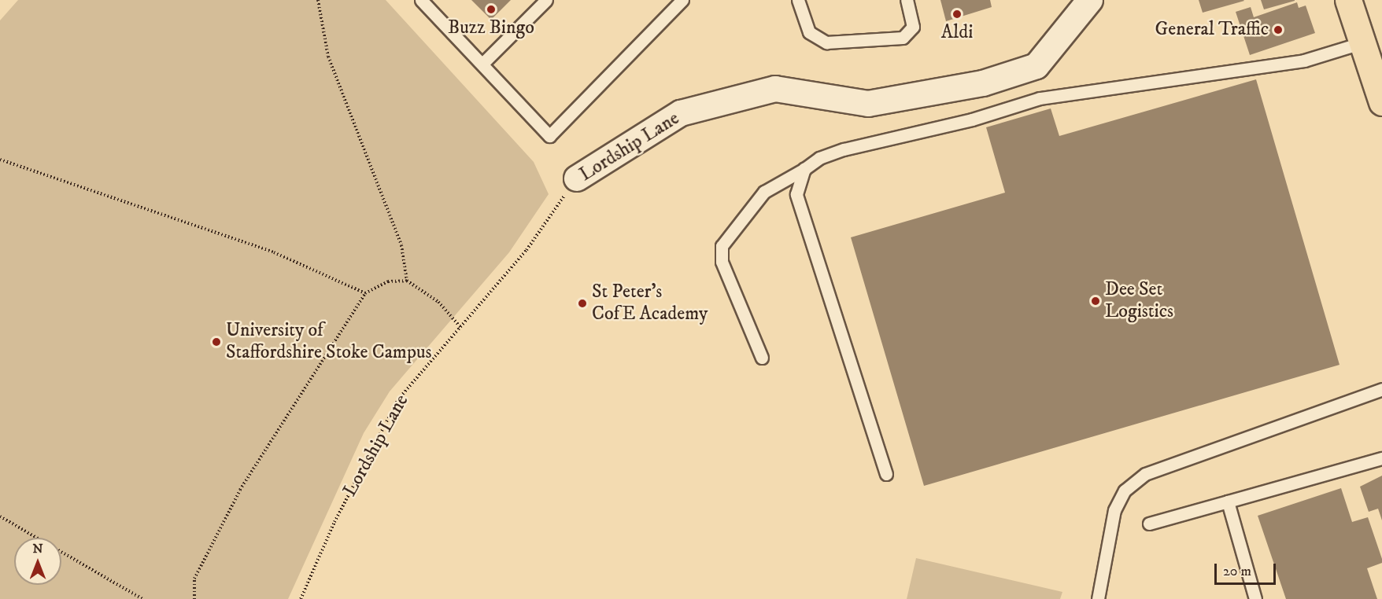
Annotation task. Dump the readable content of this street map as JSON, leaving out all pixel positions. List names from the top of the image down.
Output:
{
  "streets": {
    "street": ["Lordship Lane"]
  },
  "places": [
    "Buzz Bingo",
    "Aldi",
    "General Traffic",
    "Dee Set Logistics",
    "St Peter's CofE Academy",
    "University of Staffordshire Stoke Campus"
  ],
  "scale_bar": "20 m",
  "north": "top"
}
